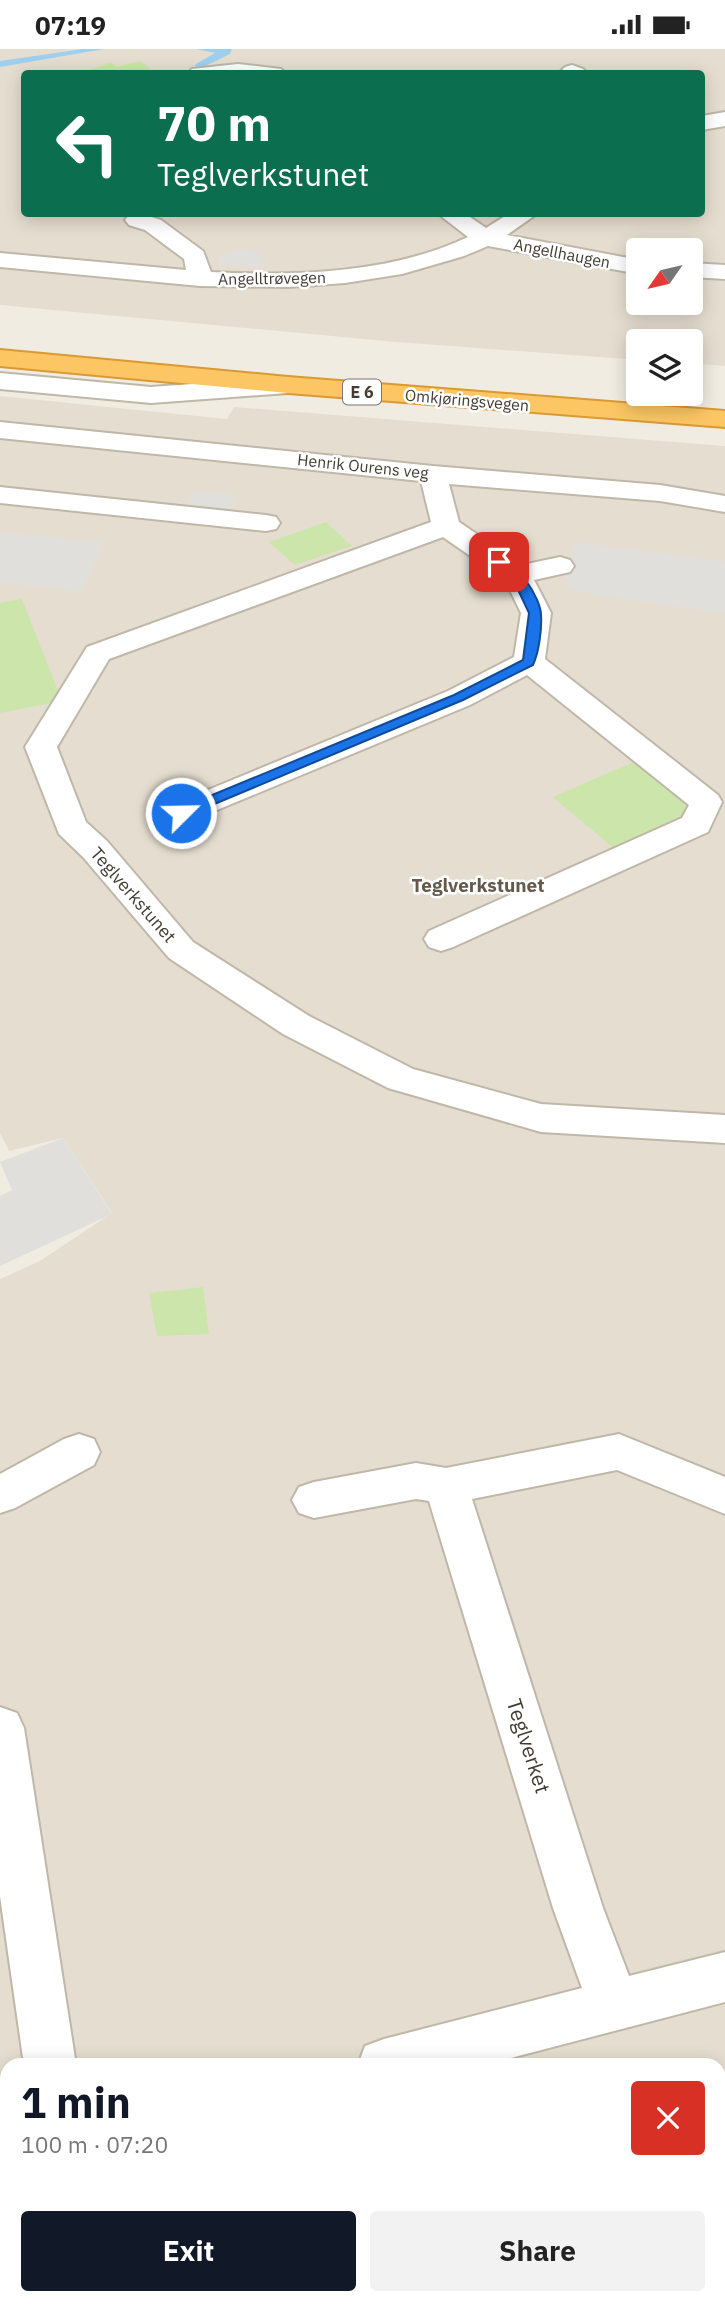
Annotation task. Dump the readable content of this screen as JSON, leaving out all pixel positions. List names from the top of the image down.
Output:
{
  "streets": {
    "highway": ["E 6", "Omkjøringsvegen"],
    "street": [
      "Angellhaugen",
      "Angelltrøvegen",
      "Henrik Ourens veg",
      "Teglverkstunet",
      "Teglverket"
    ]
  },
  "crossings": [
    ["Angellhaugen", "Angelltrøvegen"]
  ],
  "districts": ["Teglverkstunet"],
  "north": "bottom left",
  "page": {
    "status": "07:19",
    "turn": ["70 m", "Teglverkstunet"],
    "heading": ["1 min", "100 m · 07:20"],
    "buttons": ["Exit", "Share"]
  }
}
